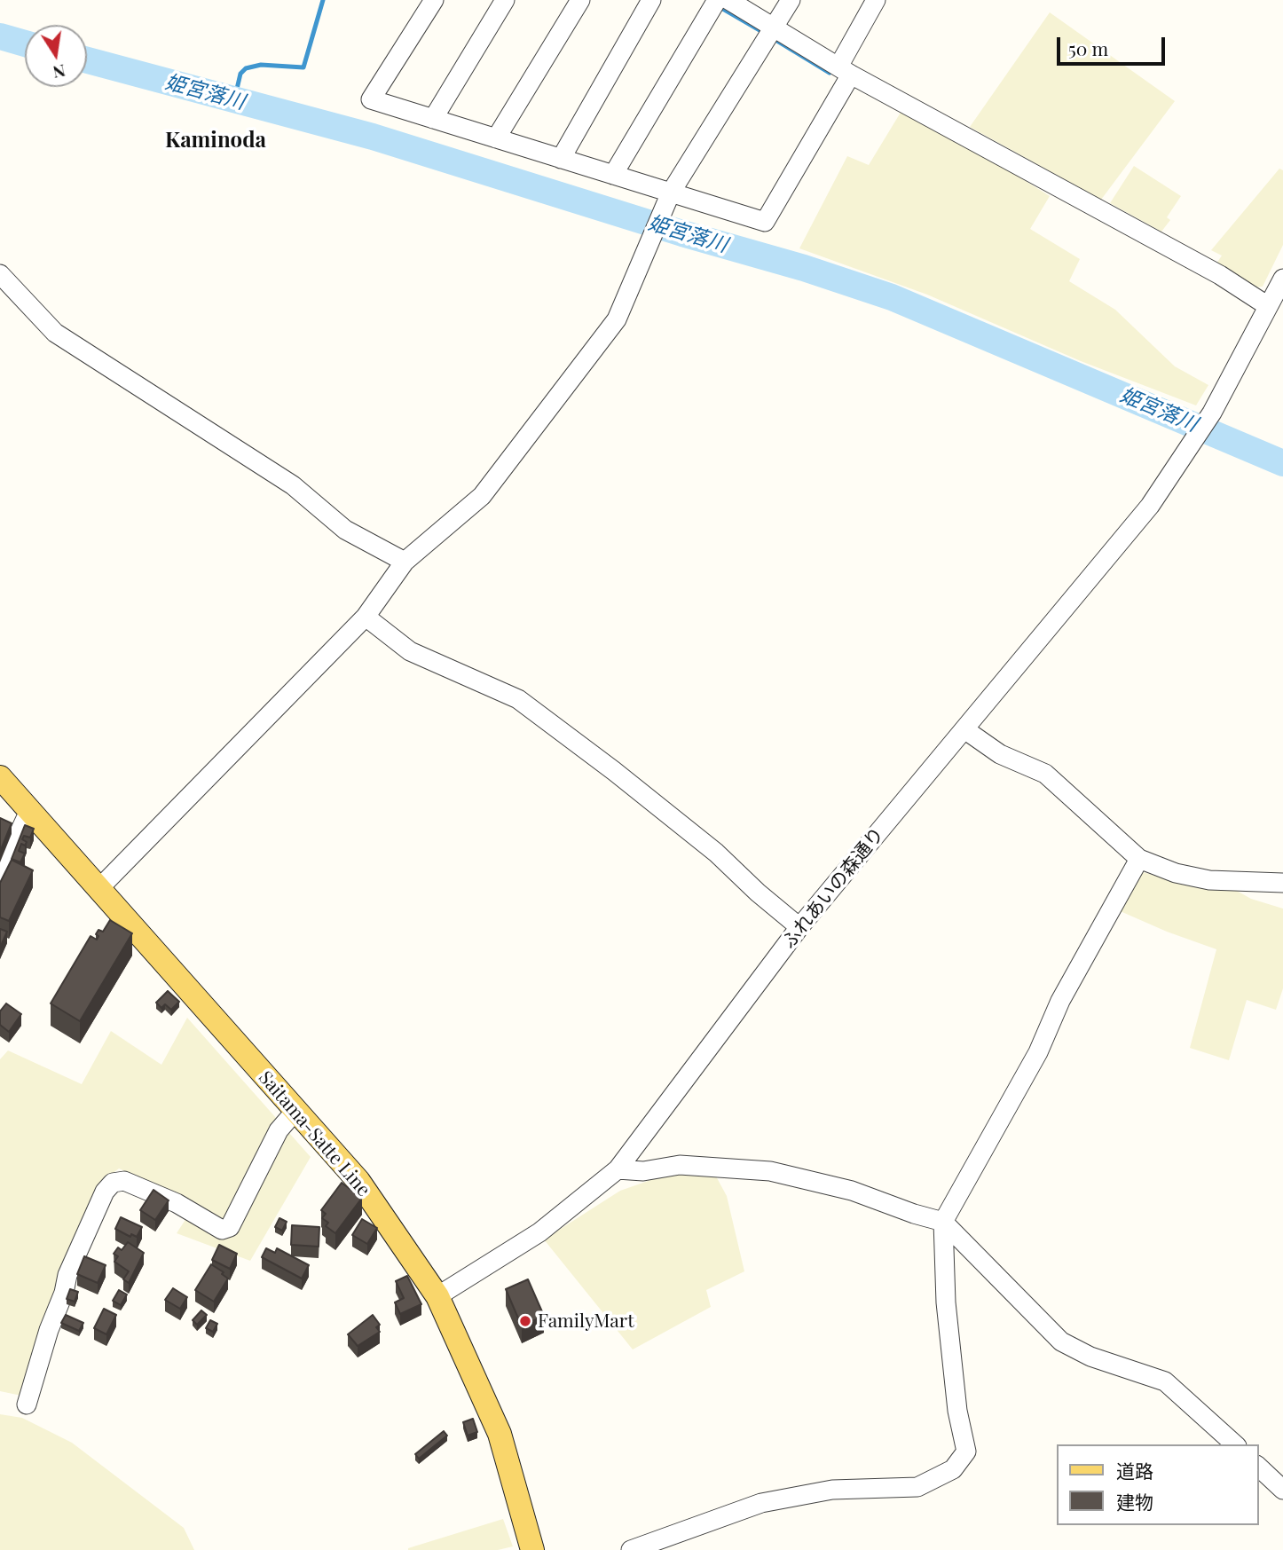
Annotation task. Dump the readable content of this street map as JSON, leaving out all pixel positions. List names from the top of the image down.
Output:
{
  "streets": {
    "main road": ["Saitama-Satte Line"],
    "street": ["ふれあいの森通り"]
  },
  "crossings": [
    ["ふれあいの森通り", "Saitama-Satte Line"]
  ],
  "districts": ["Kaminoda"],
  "water": ["姫宮落川"],
  "places": ["FamilyMart"],
  "legend": ["道路", "建物"],
  "scale_bar": "50 m",
  "north": "bottom"
}
